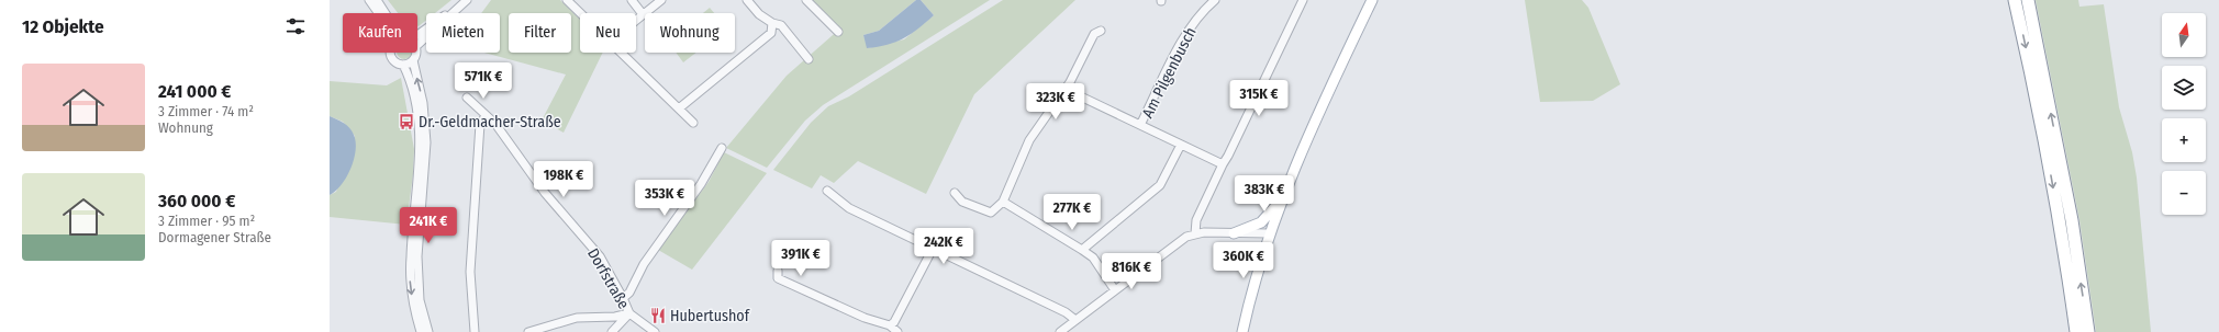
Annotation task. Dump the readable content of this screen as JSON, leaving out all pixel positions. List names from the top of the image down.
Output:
{
  "streets": {
    "street": ["Am Pilgenbusch", "Dorfstraße"]
  },
  "places": {
    "bus stop": ["Dr.-Geldmacher-Straße"],
    "restaurant": ["Hubertushof"]
  },
  "north": "top",
  "page": {
    "heading": "12 Objekte",
    "map_buttons": ["+", "−"],
    "chip": [
      "Kaufen",
      "Mieten",
      "Filter",
      "Neu",
      "Wohnung"
    ],
    "list": [
      {
        "name": "241 000 €",
        "note": "3 Zimmer · 74 m² · Wohnung"
      },
      {
        "name": "360 000 €",
        "note": "3 Zimmer · 95 m² · Dormagener Straße"
      }
    ],
    "price": [
      "571K €",
      "315K €",
      "323K €",
      "198K €",
      "383K €",
      "353K €",
      "277K €",
      "241K €",
      "242K €",
      "391K €",
      "360K €",
      "816K €"
    ]
  }
}
